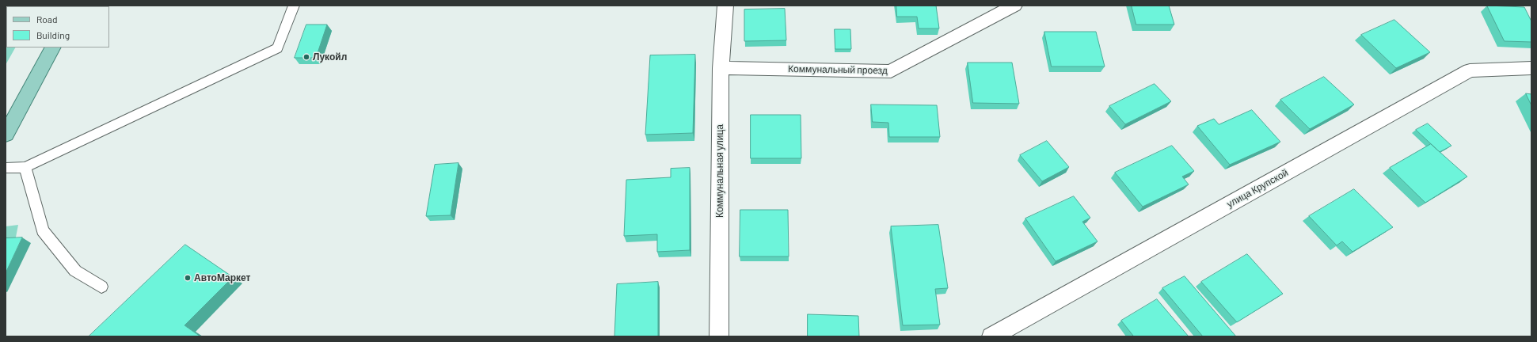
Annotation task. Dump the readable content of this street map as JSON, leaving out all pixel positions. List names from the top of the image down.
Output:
{
  "streets": {
    "street": ["Коммунальный проезд", "Коммунальная улица", "улица Крупской"]
  },
  "crossings": [
    ["Коммунальный проезд", "Коммунальная улица"]
  ],
  "places": ["Лукойл", "АвтоМаркет"],
  "legend": ["Road", "Building"]
}
